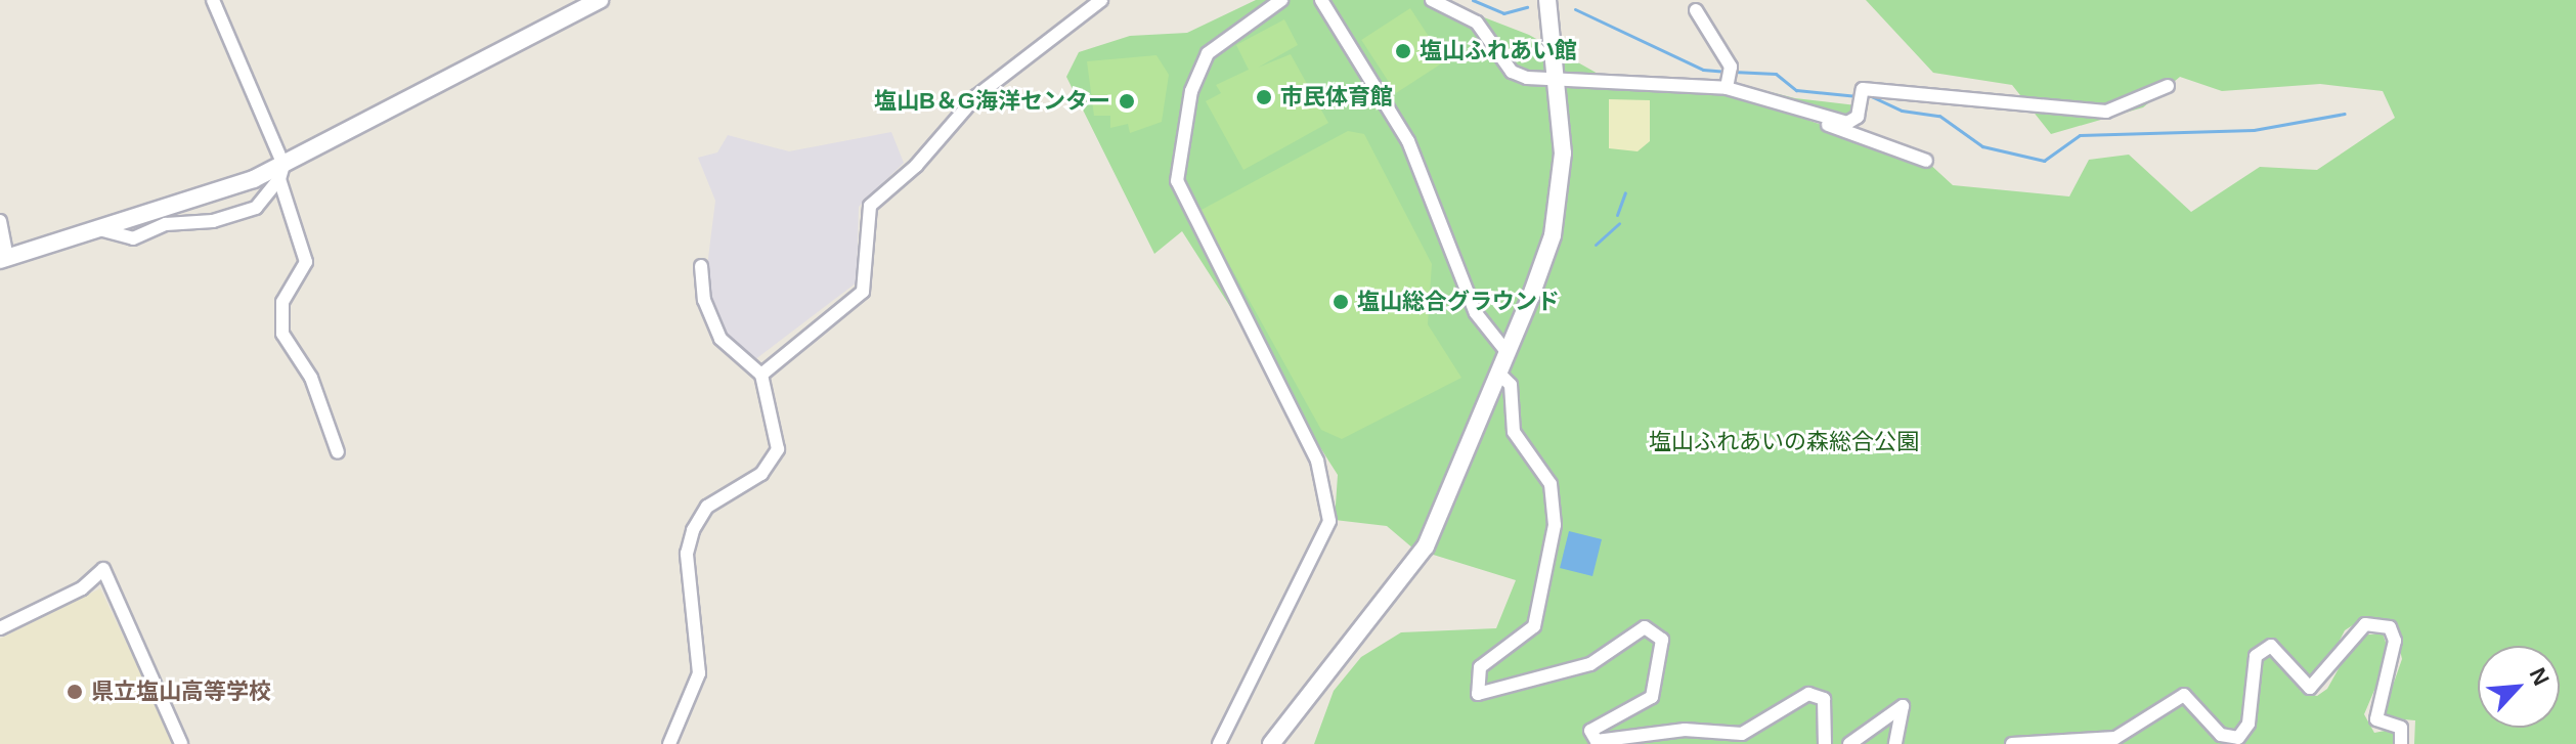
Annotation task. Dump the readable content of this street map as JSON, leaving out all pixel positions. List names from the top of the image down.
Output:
{
  "parks": ["塩山ふれあいの森総合公園"],
  "places": [
    "塩山ふれあい館",
    "市民体育館",
    "塩山B＆G海洋センター",
    "塩山総合グラウンド",
    "県立塩山高等学校"
  ],
  "north": "top right"
}
